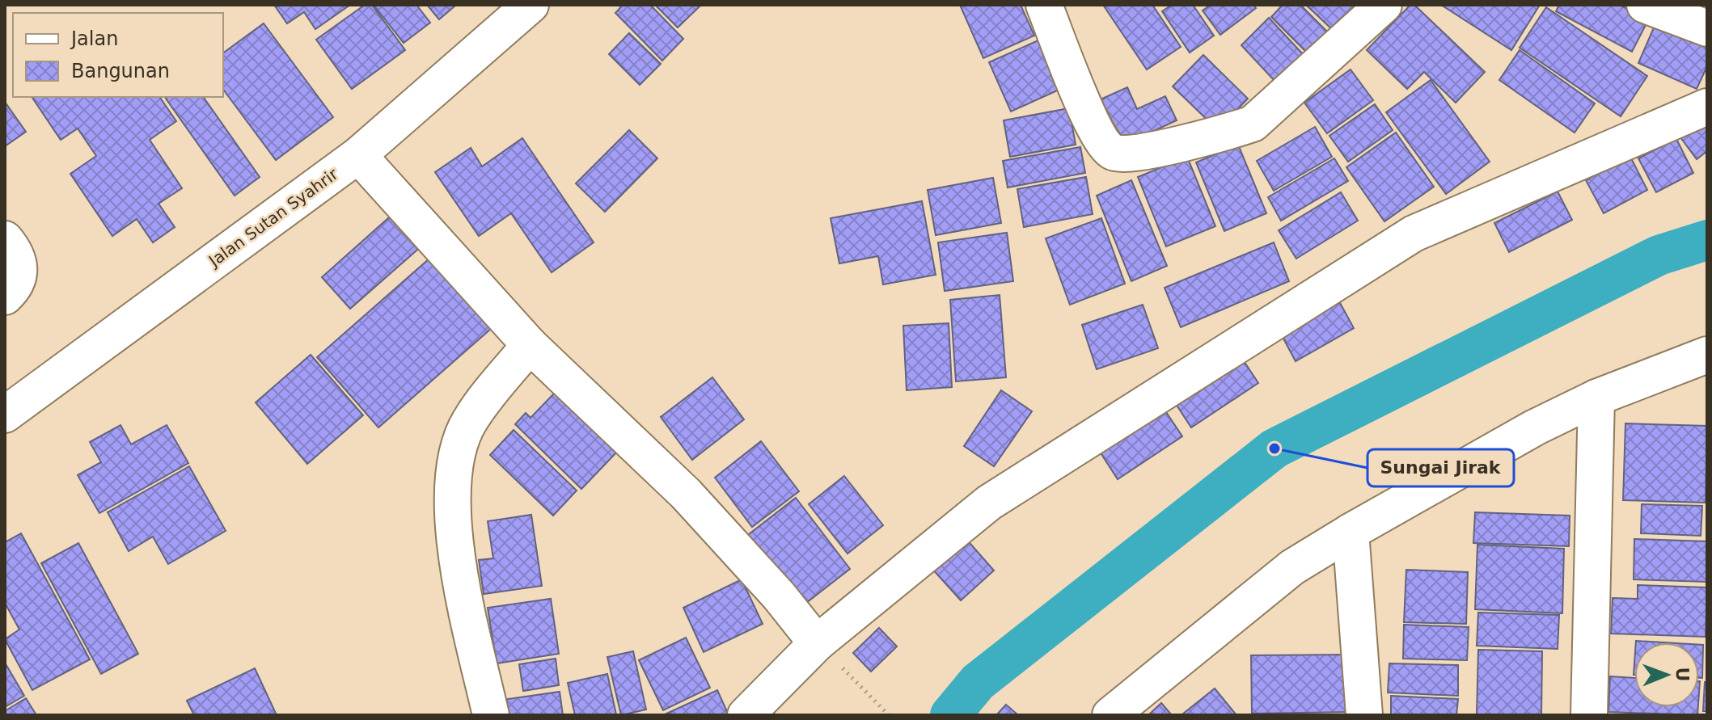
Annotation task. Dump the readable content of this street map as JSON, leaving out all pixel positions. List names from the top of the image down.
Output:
{
  "streets": {
    "street": ["Jalan Sutan Syahrir"]
  },
  "places": ["Sungai Jirak"],
  "legend": ["Jalan", "Bangunan"],
  "north": "right"
}
